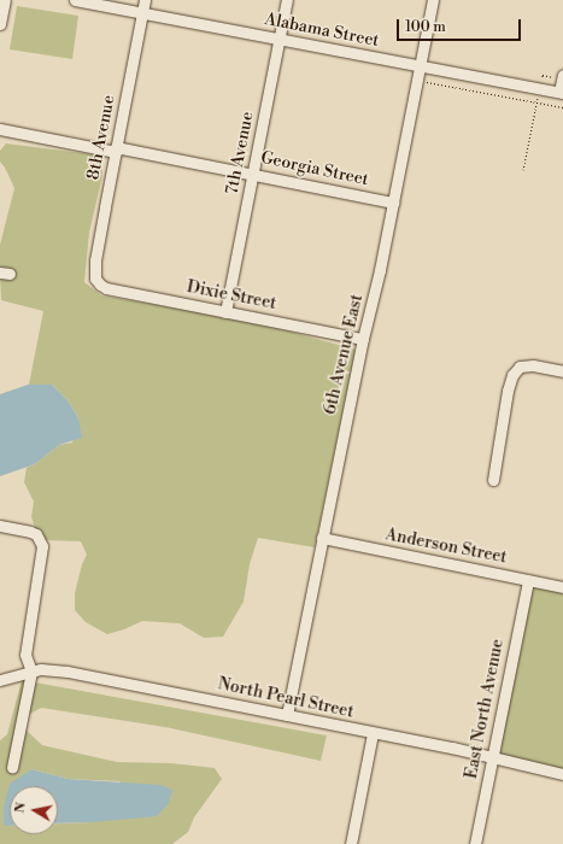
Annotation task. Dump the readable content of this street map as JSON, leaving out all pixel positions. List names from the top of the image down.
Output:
{
  "streets": {
    "street": [
      "Alabama Street",
      "8th Avenue",
      "7th Avenue",
      "Georgia Street",
      "Dixie Street",
      "6th Avenue East",
      "Anderson Street",
      "North Pearl Street",
      "East North Avenue"
    ]
  },
  "crossings": [
    ["Alabama Street", "8th Avenue"],
    ["Alabama Street", "7th Avenue"],
    ["Alabama Street", "6th Avenue East"],
    ["8th Avenue", "Georgia Street"],
    ["8th Avenue", "Dixie Street"],
    ["7th Avenue", "Georgia Street"],
    ["7th Avenue", "Dixie Street"],
    ["Georgia Street", "6th Avenue East"],
    ["Dixie Street", "6th Avenue East"],
    ["6th Avenue East", "Anderson Street"],
    ["6th Avenue East", "North Pearl Street"],
    ["Anderson Street", "East North Avenue"],
    ["North Pearl Street", "East North Avenue"]
  ],
  "scale_bar": "100 m",
  "north": "left"
}
